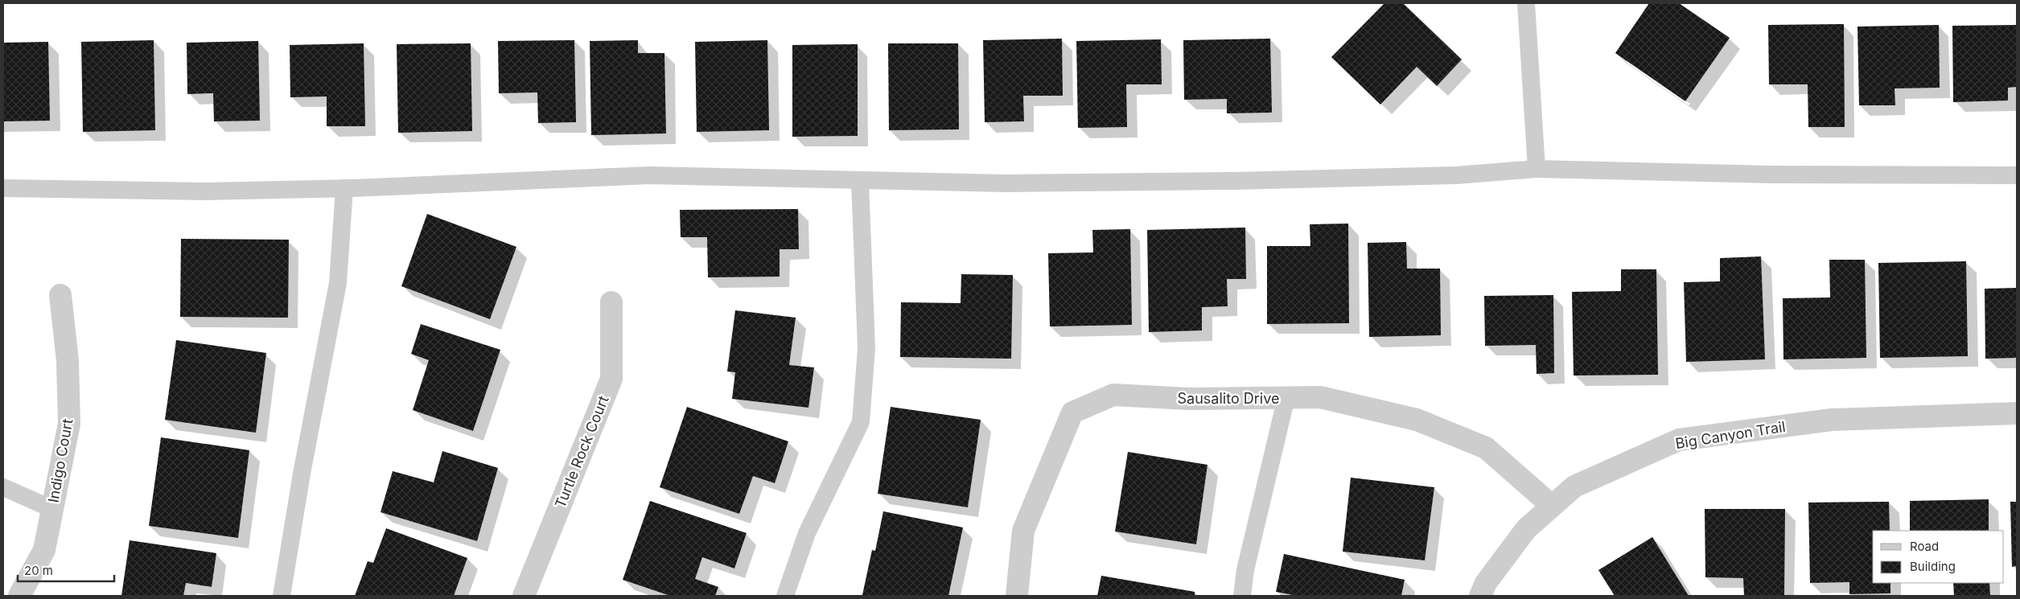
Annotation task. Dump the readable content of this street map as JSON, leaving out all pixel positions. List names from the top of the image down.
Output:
{
  "streets": {
    "street": [
      "Sausalito Drive",
      "Big Canyon Trail",
      "Turtle Rock Court",
      "Indigo Court"
    ]
  },
  "crossings": [
    ["Sausalito Drive", "Big Canyon Trail"]
  ],
  "legend": ["Road", "Building"],
  "scale_bar": "20 m"
}
